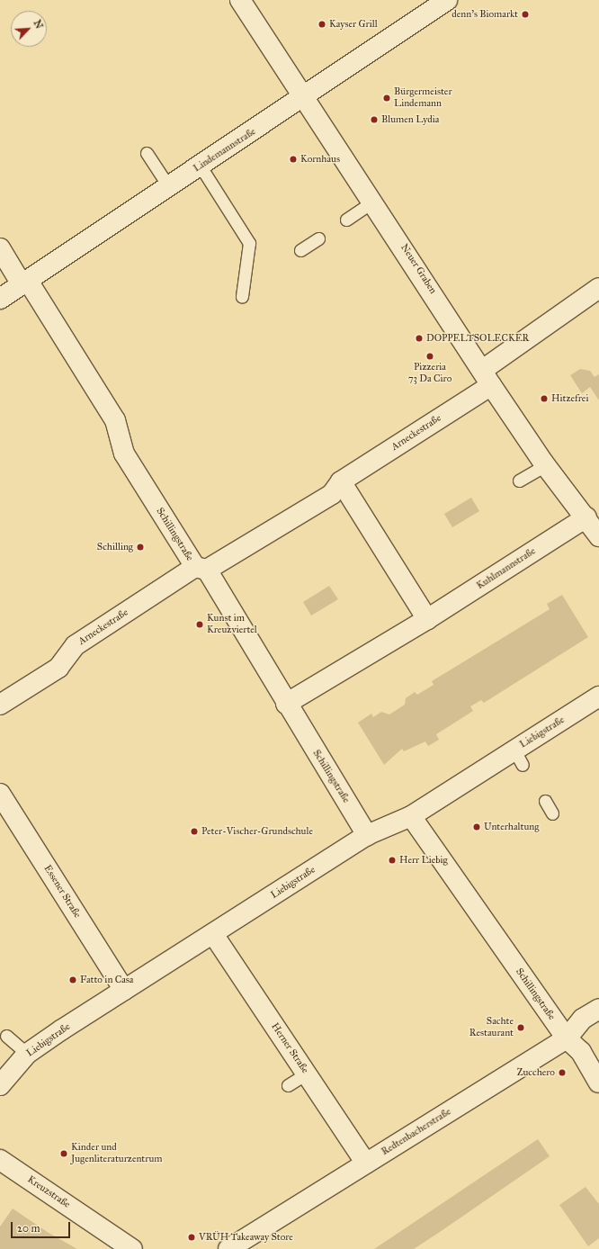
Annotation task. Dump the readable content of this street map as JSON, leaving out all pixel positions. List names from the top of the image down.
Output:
{
  "streets": {
    "street": [
      "Lindemannstraße",
      "Neuer Graben",
      "Arneckestraße",
      "Schillingstraße",
      "Kuhlmannstraße",
      "Liebigstraße",
      "Essener Straße",
      "Herner Straße",
      "Redtenbacherstraße",
      "Kreuzstraße"
    ]
  },
  "crossings": [
    ["Lindemannstraße", "Neuer Graben"],
    ["Lindemannstraße", "Schillingstraße"],
    ["Neuer Graben", "Arneckestraße"],
    ["Neuer Graben", "Kuhlmannstraße"],
    ["Arneckestraße", "Schillingstraße"],
    ["Schillingstraße", "Kuhlmannstraße"],
    ["Schillingstraße", "Liebigstraße"],
    ["Schillingstraße", "Redtenbacherstraße"],
    ["Liebigstraße", "Essener Straße"],
    ["Liebigstraße", "Herner Straße"],
    ["Herner Straße", "Redtenbacherstraße"]
  ],
  "places": [
    "denn's Biomarkt",
    "Kayser Grill",
    "Bürgermeister Lindemann",
    "Blumen Lydia",
    "Kornhaus",
    "DOPPELTSOLECKER",
    "Pizzeria 73 Da Ciro",
    "Hitzefrei",
    "Schilling",
    "Kunst im Kreuzviertel",
    "Unterhaltung",
    "Peter-Vischer-Grundschule",
    "Herr Liebig",
    "Fatto in Casa",
    "Sachte Restaurant",
    "Zucchero",
    "Kinder und Jugenliteraturzentrum",
    "VRÜH Takeaway Store"
  ],
  "scale_bar": "20 m",
  "north": "top right"
}
